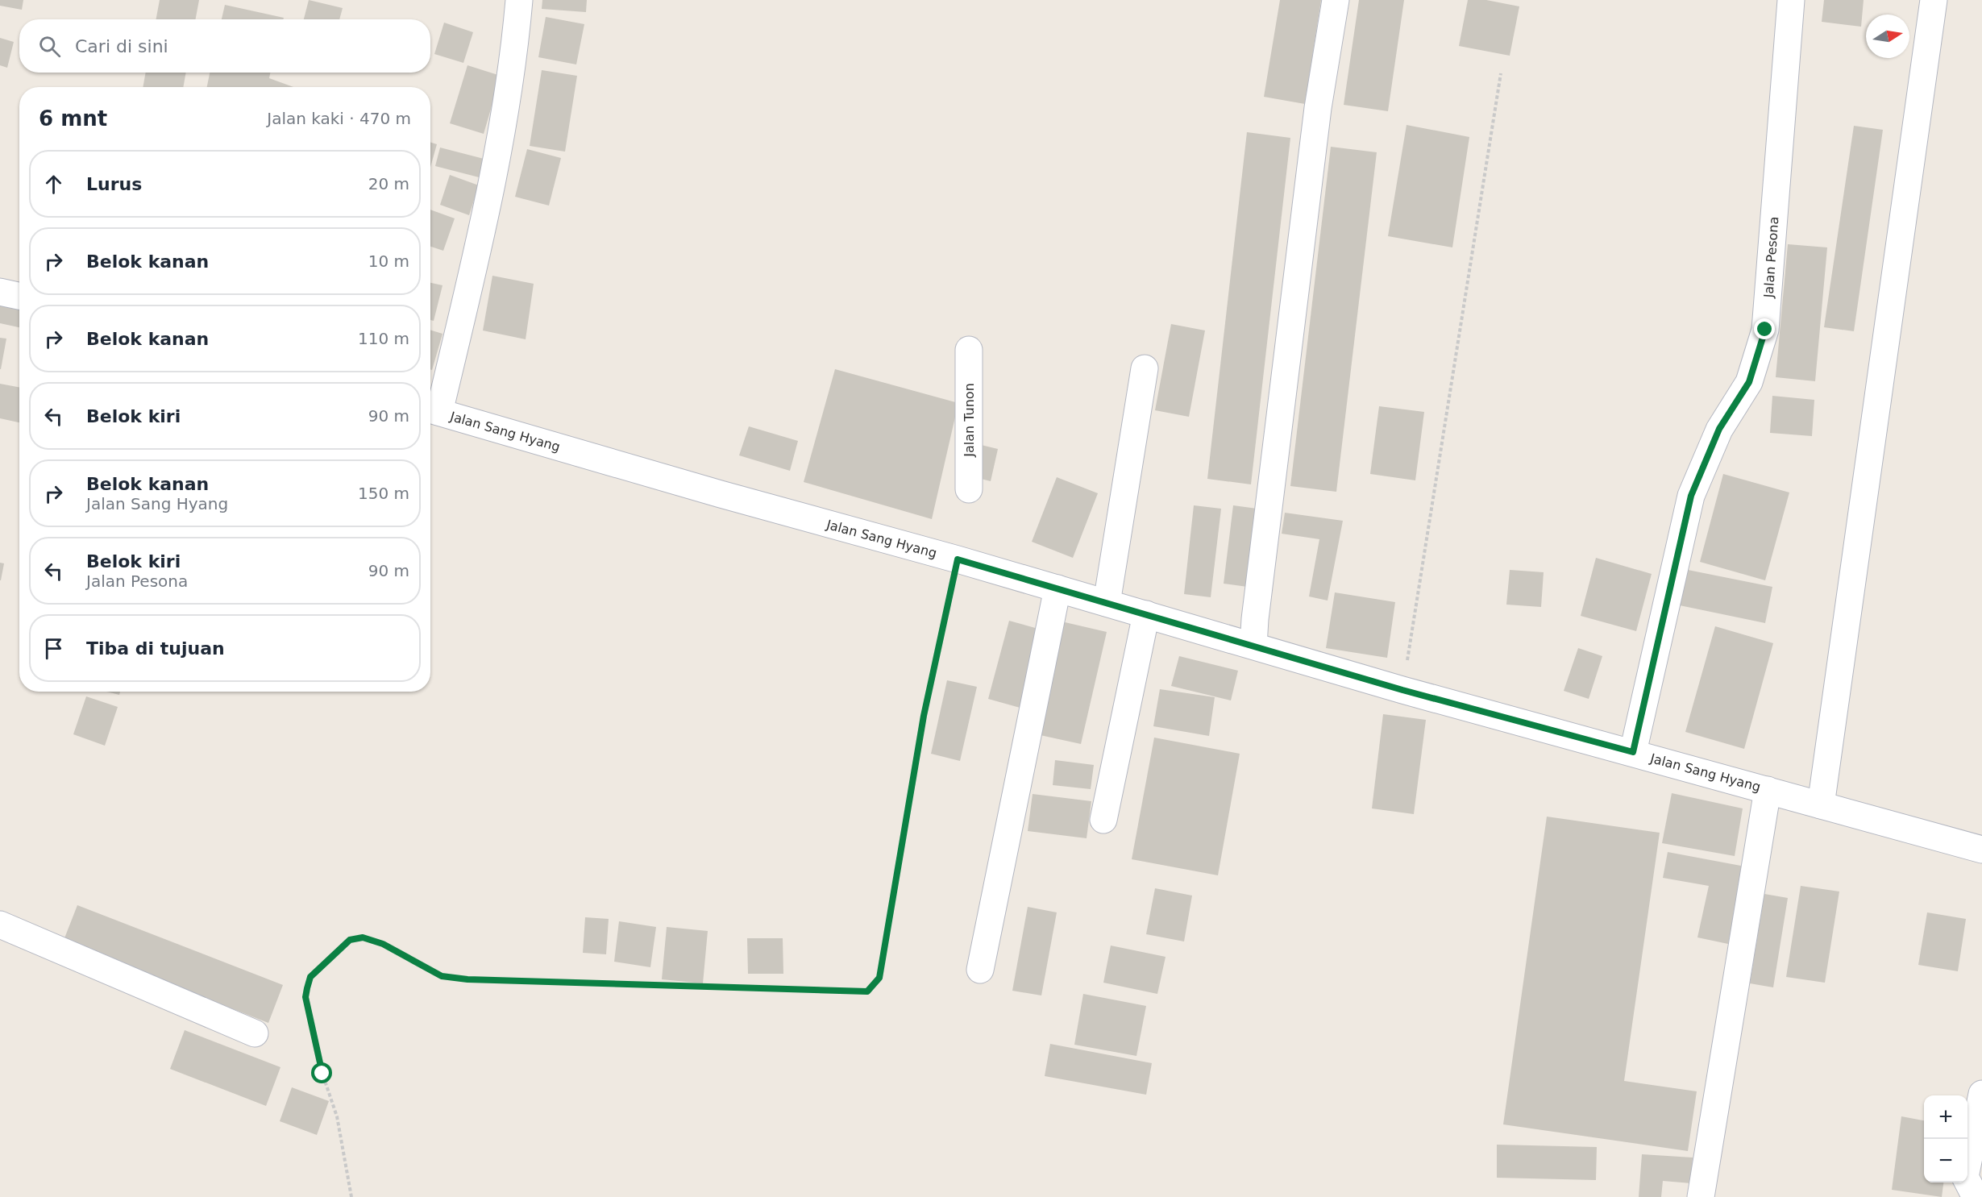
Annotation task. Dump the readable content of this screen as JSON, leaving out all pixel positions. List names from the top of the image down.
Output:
{
  "streets": {
    "street": ["Jalan Pesona", "Jalan Tunon", "Jalan Sang Hyang"]
  },
  "crossings": [
    ["Jalan Pesona", "Jalan Sang Hyang"]
  ],
  "north": "right",
  "page": {
    "search": "Cari di sini",
    "heading": ["6 mnt", "Jalan kaki · 470 m"],
    "list": [
      ["Lurus", "20 m"],
      ["Belok kanan", "10 m"],
      ["Belok kanan", "110 m"],
      ["Belok kiri", "90 m"],
      ["Belok kanan", "Jalan Sang Hyang", "150 m"],
      ["Belok kiri", "Jalan Pesona", "90 m"],
      "Tiba di tujuan"
    ],
    "map_buttons": ["+", "−"]
  }
}
